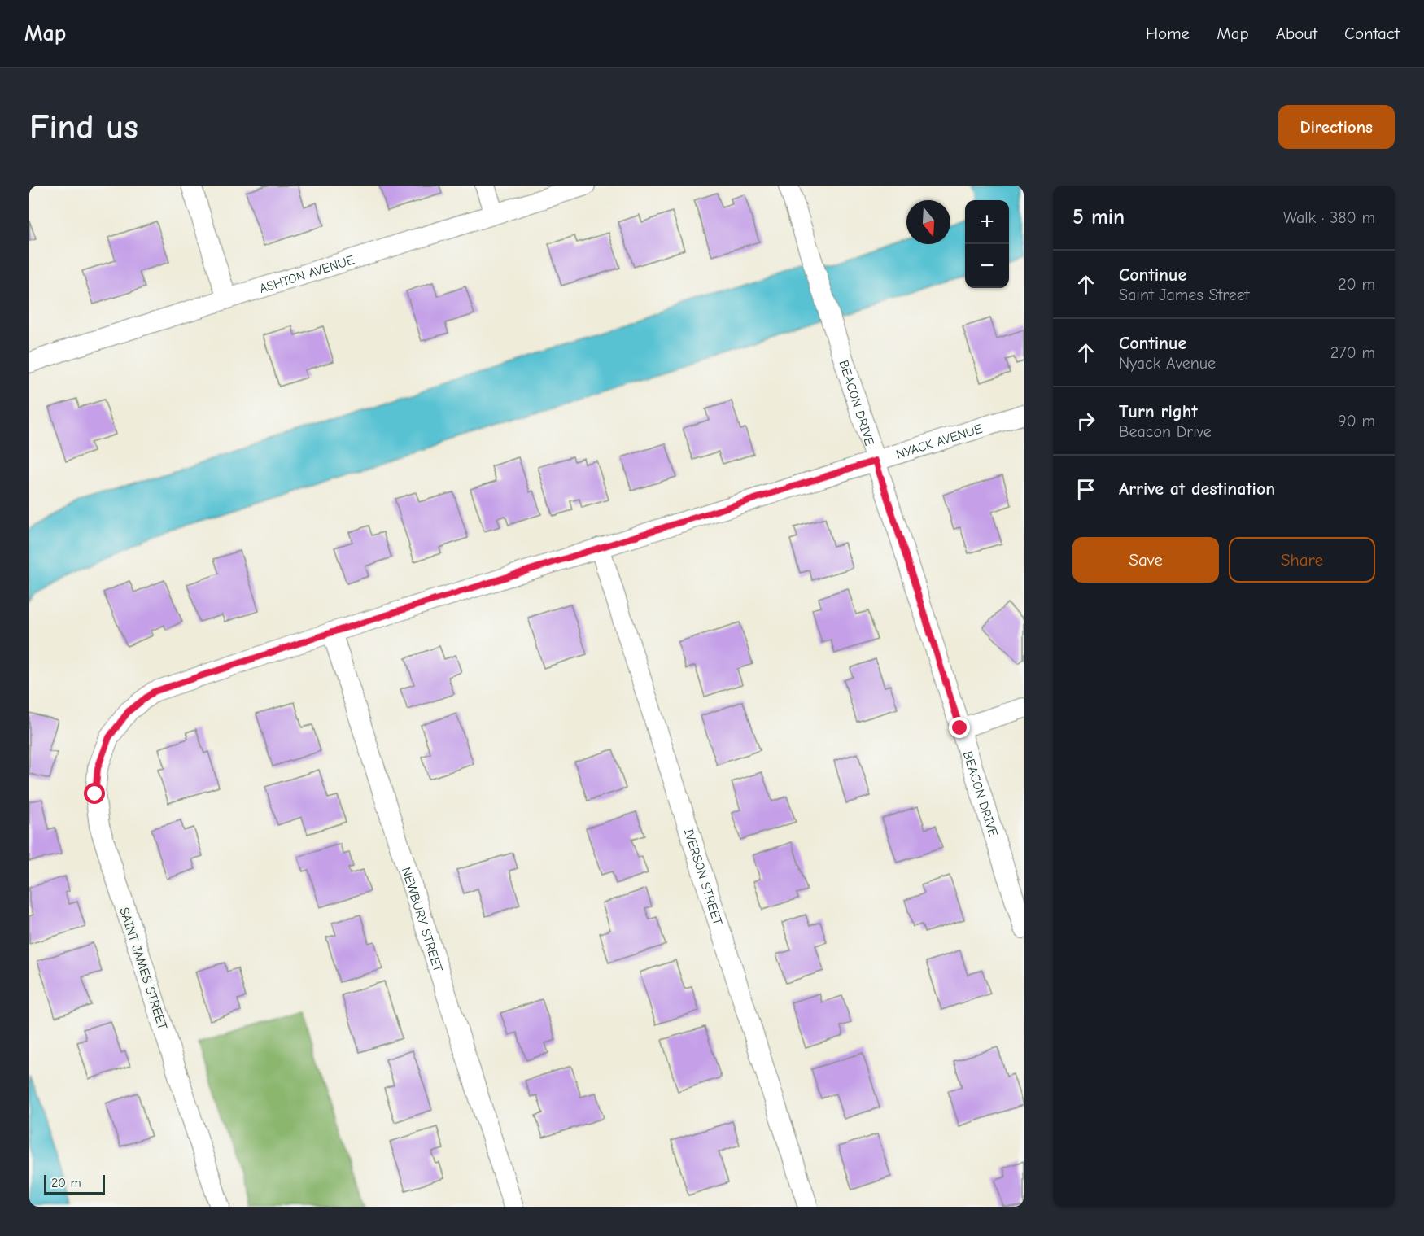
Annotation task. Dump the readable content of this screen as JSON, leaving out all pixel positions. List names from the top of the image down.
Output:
{
  "streets": {
    "street": [
      "ASHTON AVENUE",
      "BEACON DRIVE",
      "NYACK AVENUE",
      "IVERSON STREET",
      "NEWBURY STREET",
      "SAINT JAMES STREET"
    ]
  },
  "crossings": [
    ["BEACON DRIVE", "NYACK AVENUE"],
    ["NYACK AVENUE", "IVERSON STREET"],
    ["NYACK AVENUE", "NEWBURY STREET"],
    ["NYACK AVENUE", "SAINT JAMES STREET"]
  ],
  "scale_bar": "20 m",
  "north": "bottom",
  "page": {
    "header": "Map",
    "nav": [
      "Home",
      "Map",
      "About",
      "Contact"
    ],
    "buttons": [
      "Directions",
      ["Save", "Share"]
    ],
    "title": "Find us",
    "heading": ["5 min", "Walk · 380 m"],
    "map_buttons": ["+", "−"],
    "list": [
      ["Continue", "Saint James Street", "20 m"],
      ["Continue", "Nyack Avenue", "270 m"],
      ["Turn right", "Beacon Drive", "90 m"],
      "Arrive at destination"
    ],
    "scale": "20 m"
  }
}
